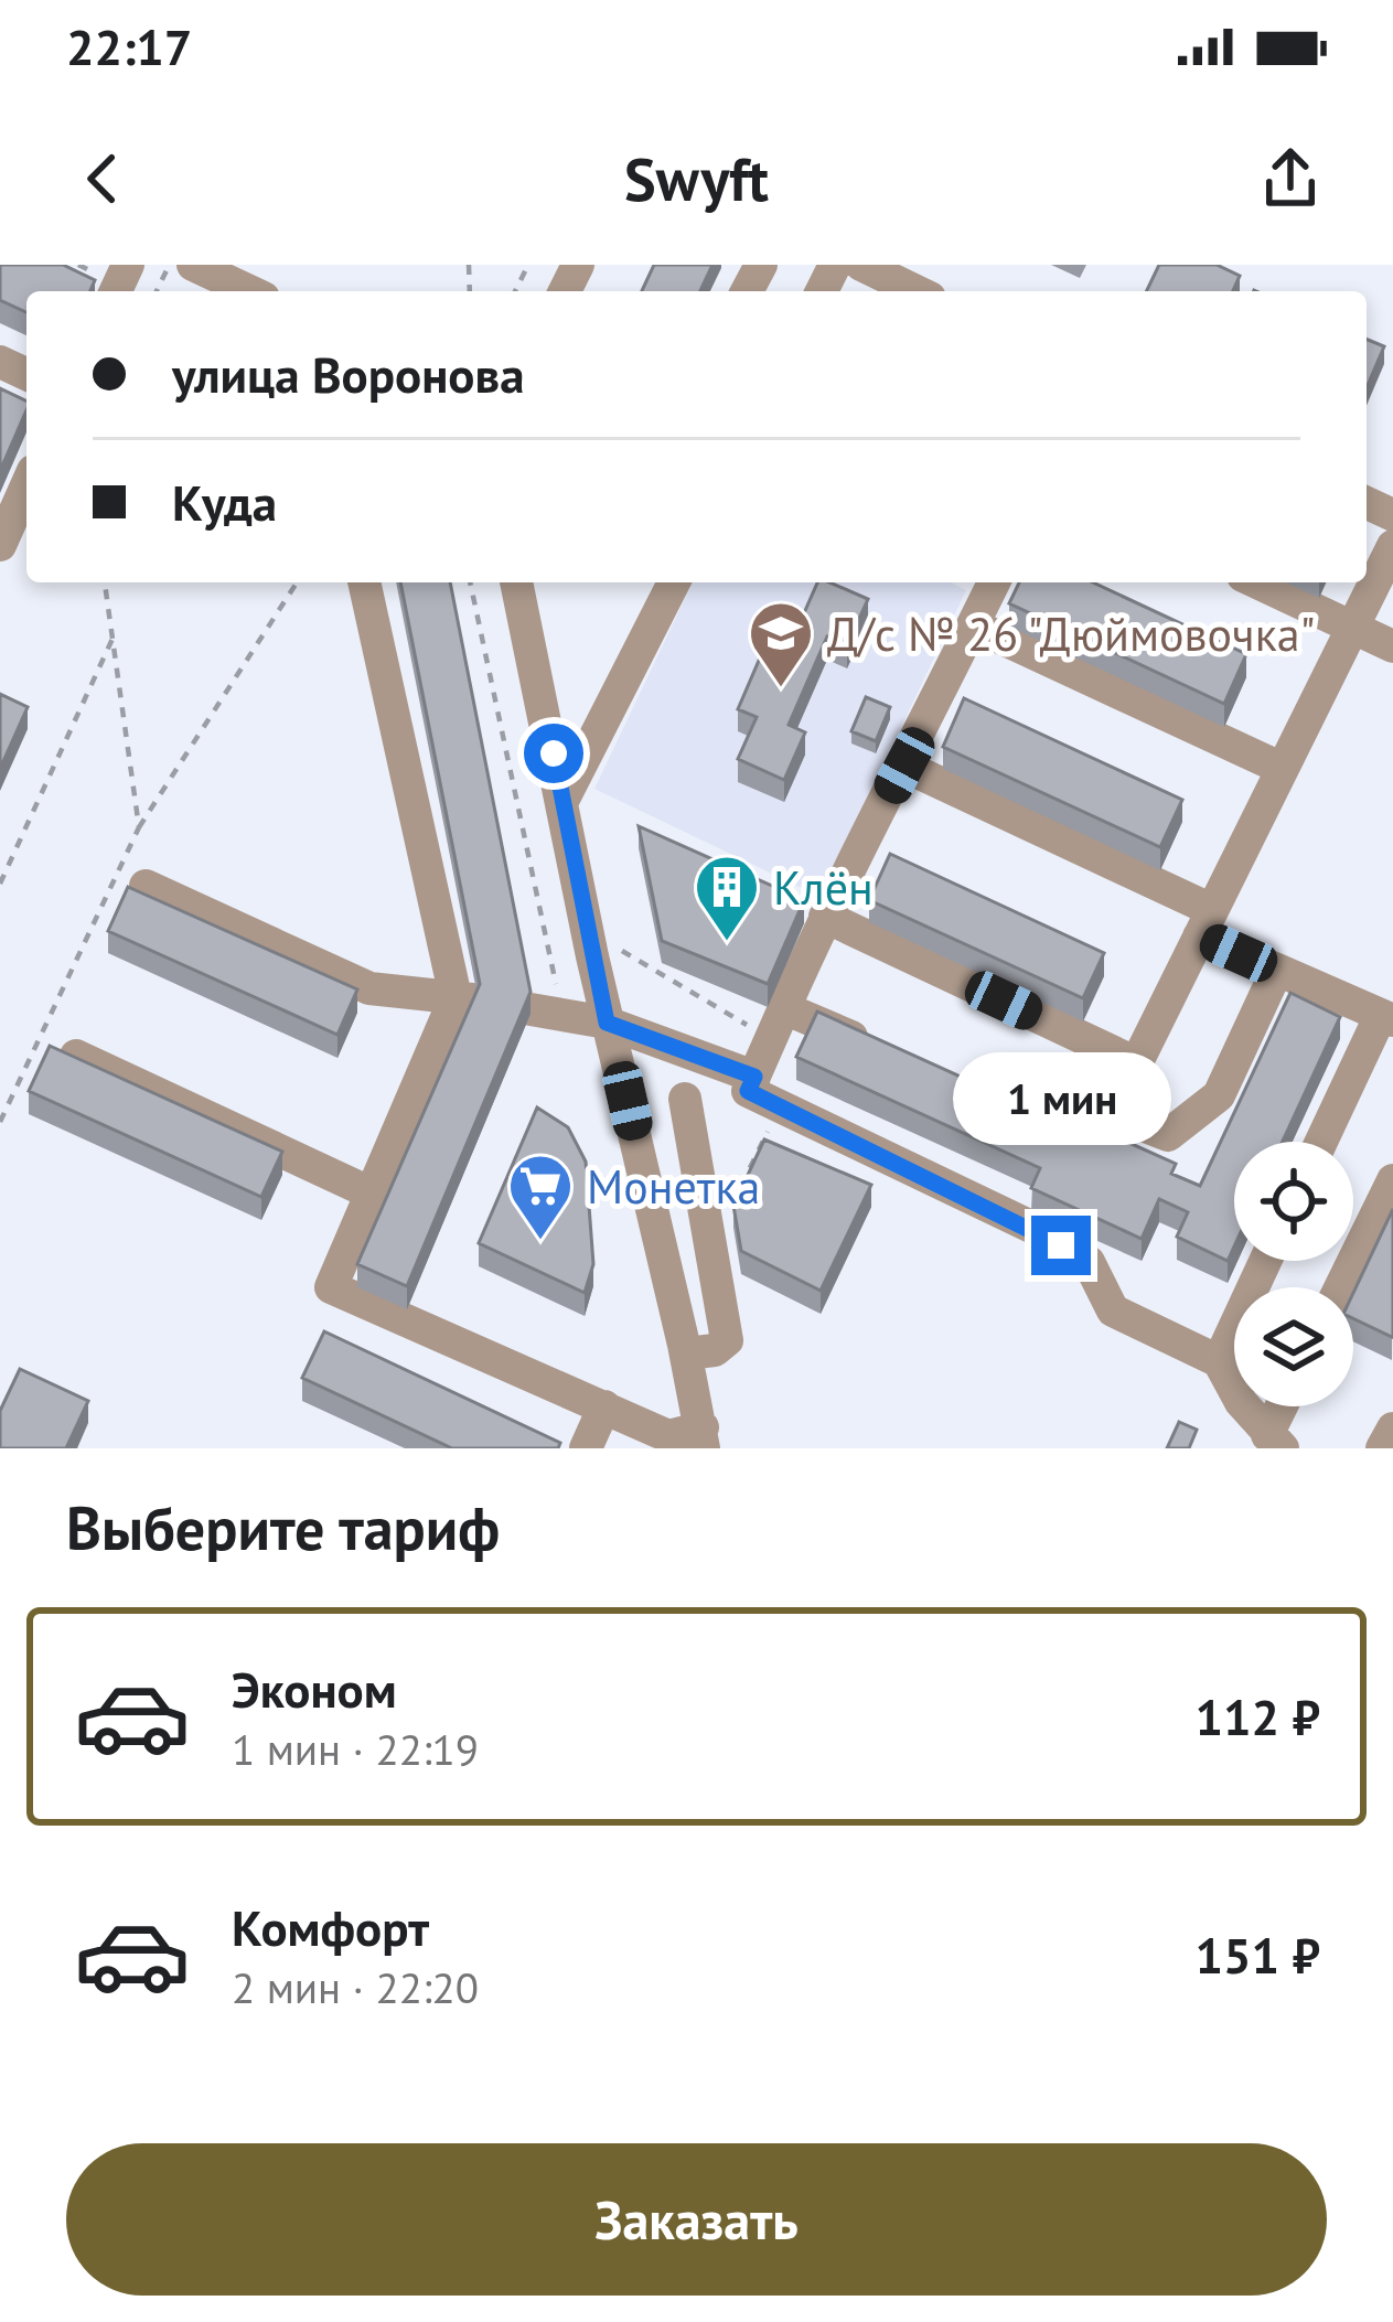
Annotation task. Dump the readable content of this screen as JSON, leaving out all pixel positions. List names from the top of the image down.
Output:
{
  "places": {
    "school or university": ["Д/с № 26 \"Дюймовочка\""],
    "building": ["Клён"],
    "supermarket": ["Монетка"]
  },
  "page": {
    "status": "22:17",
    "header": "Swyft",
    "banner": ["улица Воронова", "Куда"],
    "bubble": "1 мин",
    "heading": "Выберите тариф",
    "list": [
      {
        "name": "Эконом",
        "note": "1 мин · 22:19",
        "value": "112 ₽"
      },
      {
        "name": "Комфорт",
        "note": "2 мин · 22:20",
        "value": "151 ₽"
      }
    ],
    "buttons": "Заказать"
  }
}
